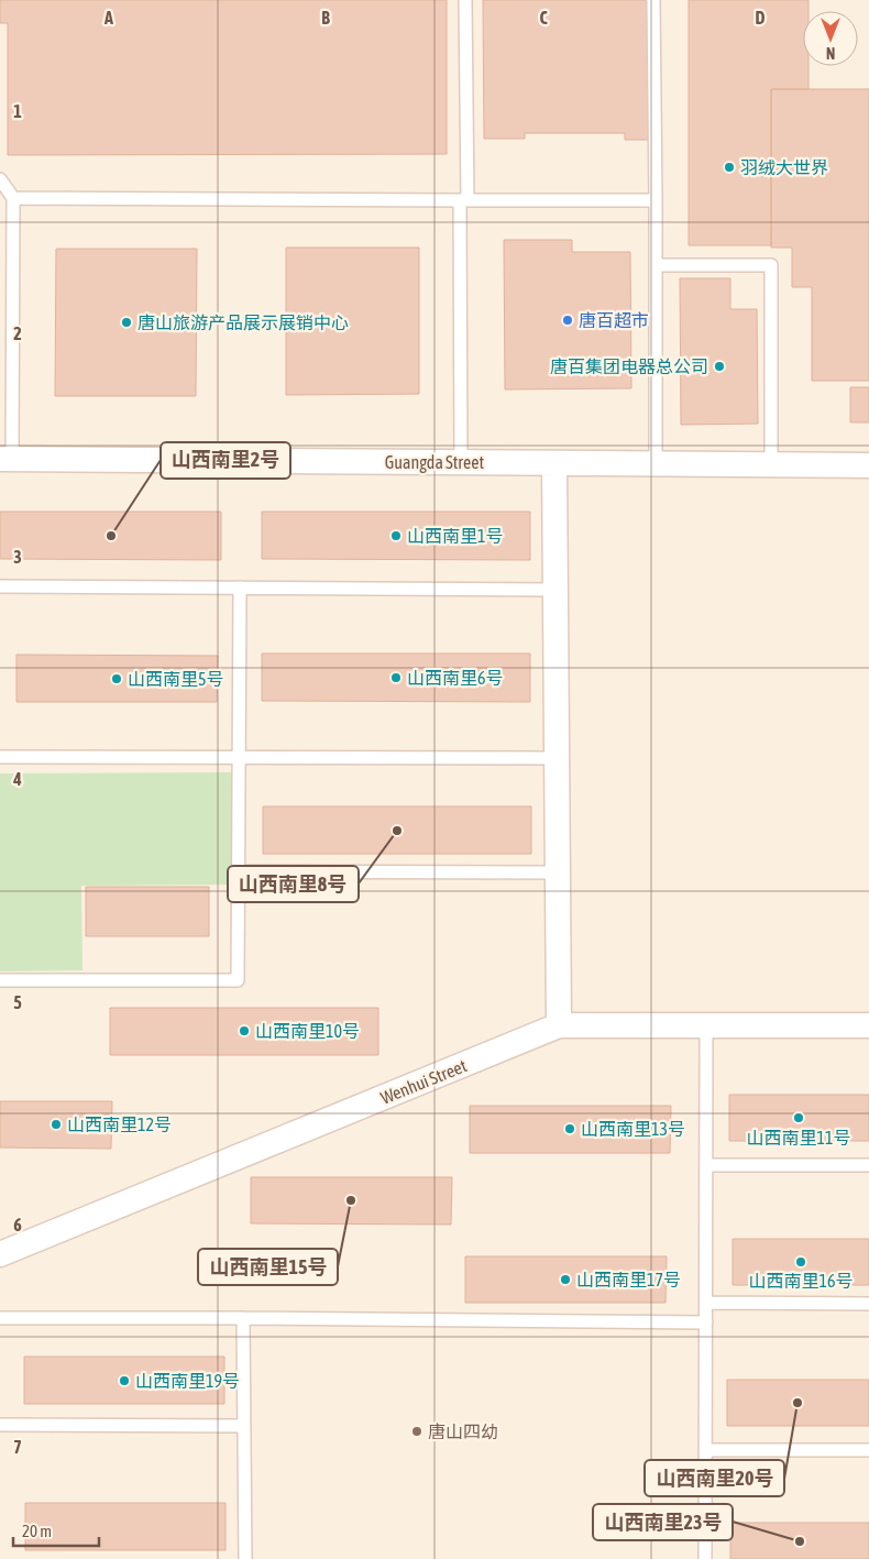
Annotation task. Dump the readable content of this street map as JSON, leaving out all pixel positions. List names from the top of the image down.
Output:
{
  "streets": {
    "street": ["Guangda Street", "Wenhui Street"]
  },
  "places": [
    "羽绒大世界",
    "唐百超市",
    "唐山旅游产品展示展销中心",
    "唐百集团电器总公司",
    "山西南里2号",
    "山西南里1号",
    "山西南里6号",
    "山西南里5号",
    "山西南里8号",
    "山西南里10号",
    "山西南里11号",
    "山西南里12号",
    "山西南里13号",
    "山西南里15号",
    "山西南里16号",
    "山西南里17号",
    "山西南里19号",
    "山西南里20号",
    "唐山四幼",
    "山西南里23号"
  ],
  "scale_bar": "20 m",
  "north": "bottom",
  "grid": {
    "columns": [
      "A",
      "B",
      "C",
      "D"
    ],
    "rows": [
      "1",
      "2",
      "3",
      "4",
      "5",
      "6",
      "7"
    ]
  }
}
